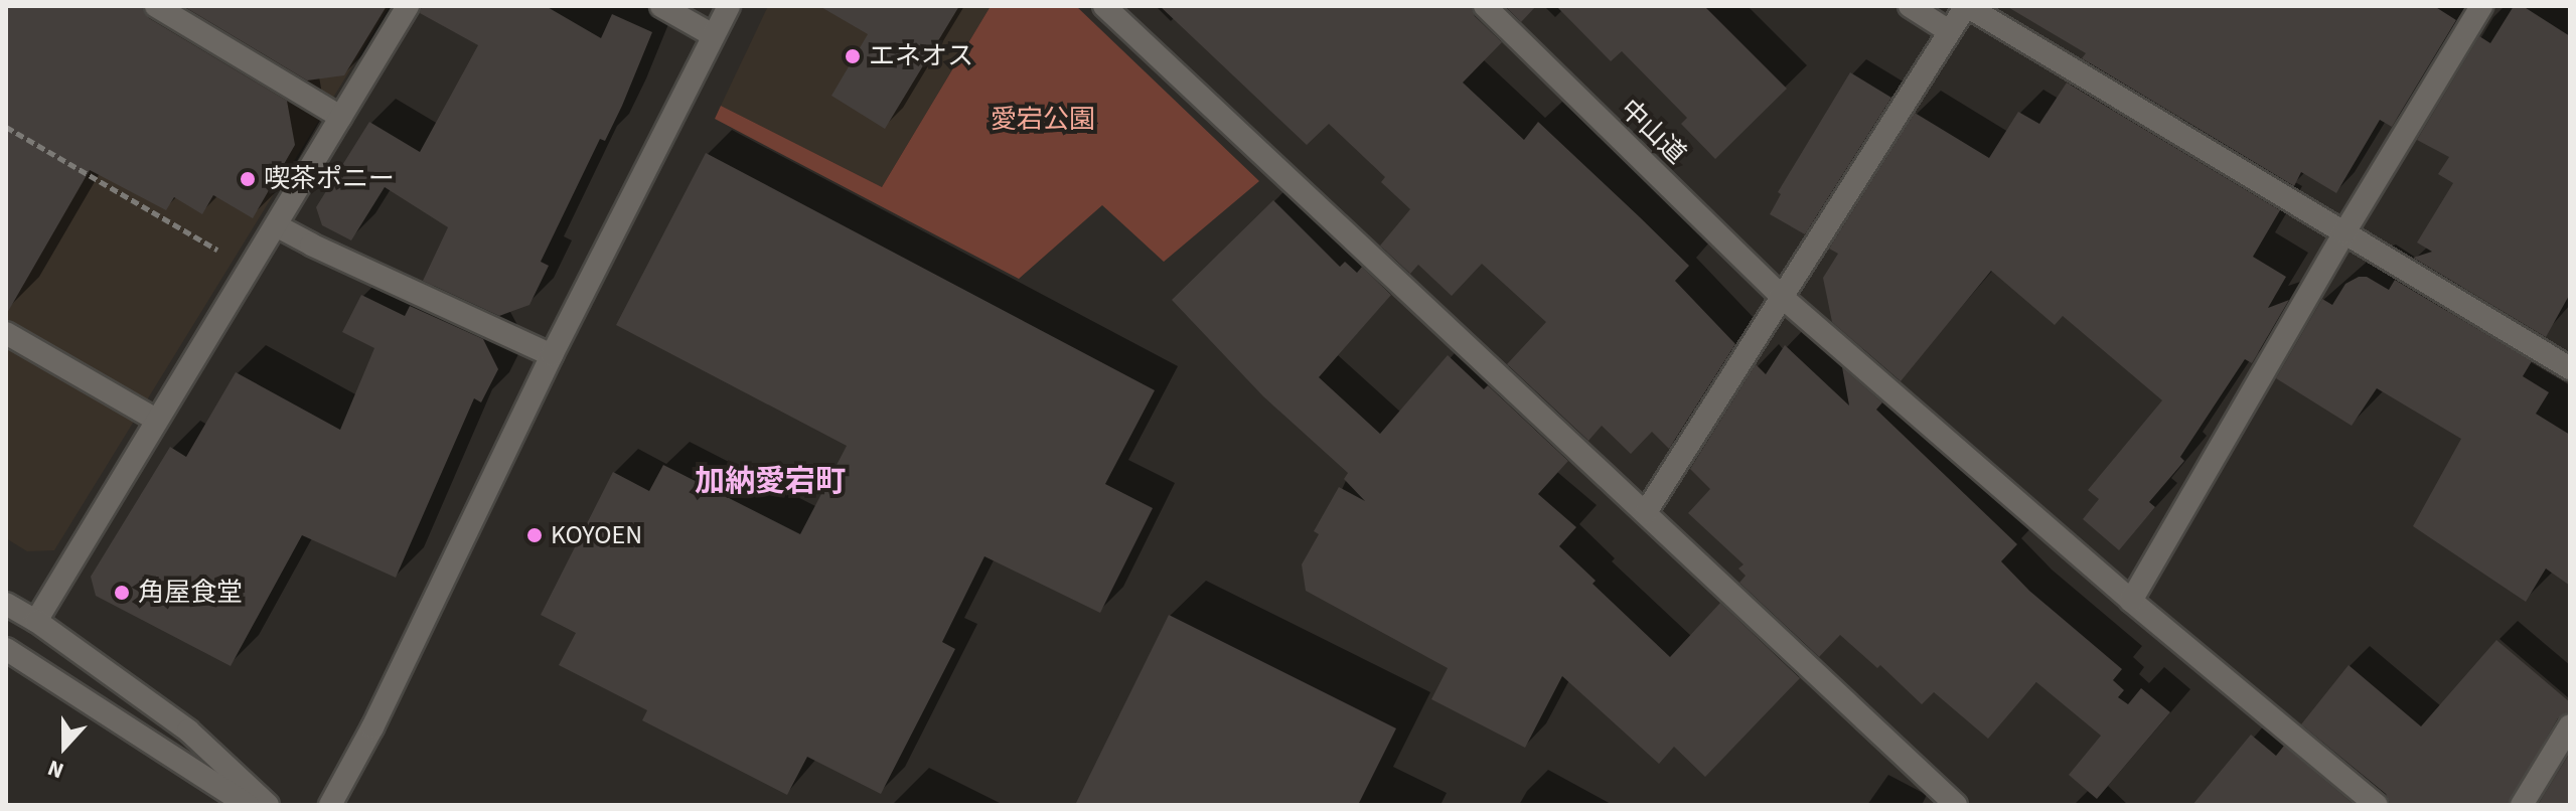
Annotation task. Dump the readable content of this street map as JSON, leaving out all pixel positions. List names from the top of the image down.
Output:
{
  "streets": {
    "street": ["中山道"]
  },
  "districts": ["加納愛宕町"],
  "parks": ["愛宕公園"],
  "places": [
    "エネオス",
    "喫茶ポニー",
    "KOYOEN",
    "角屋食堂"
  ],
  "north": "bottom"
}
